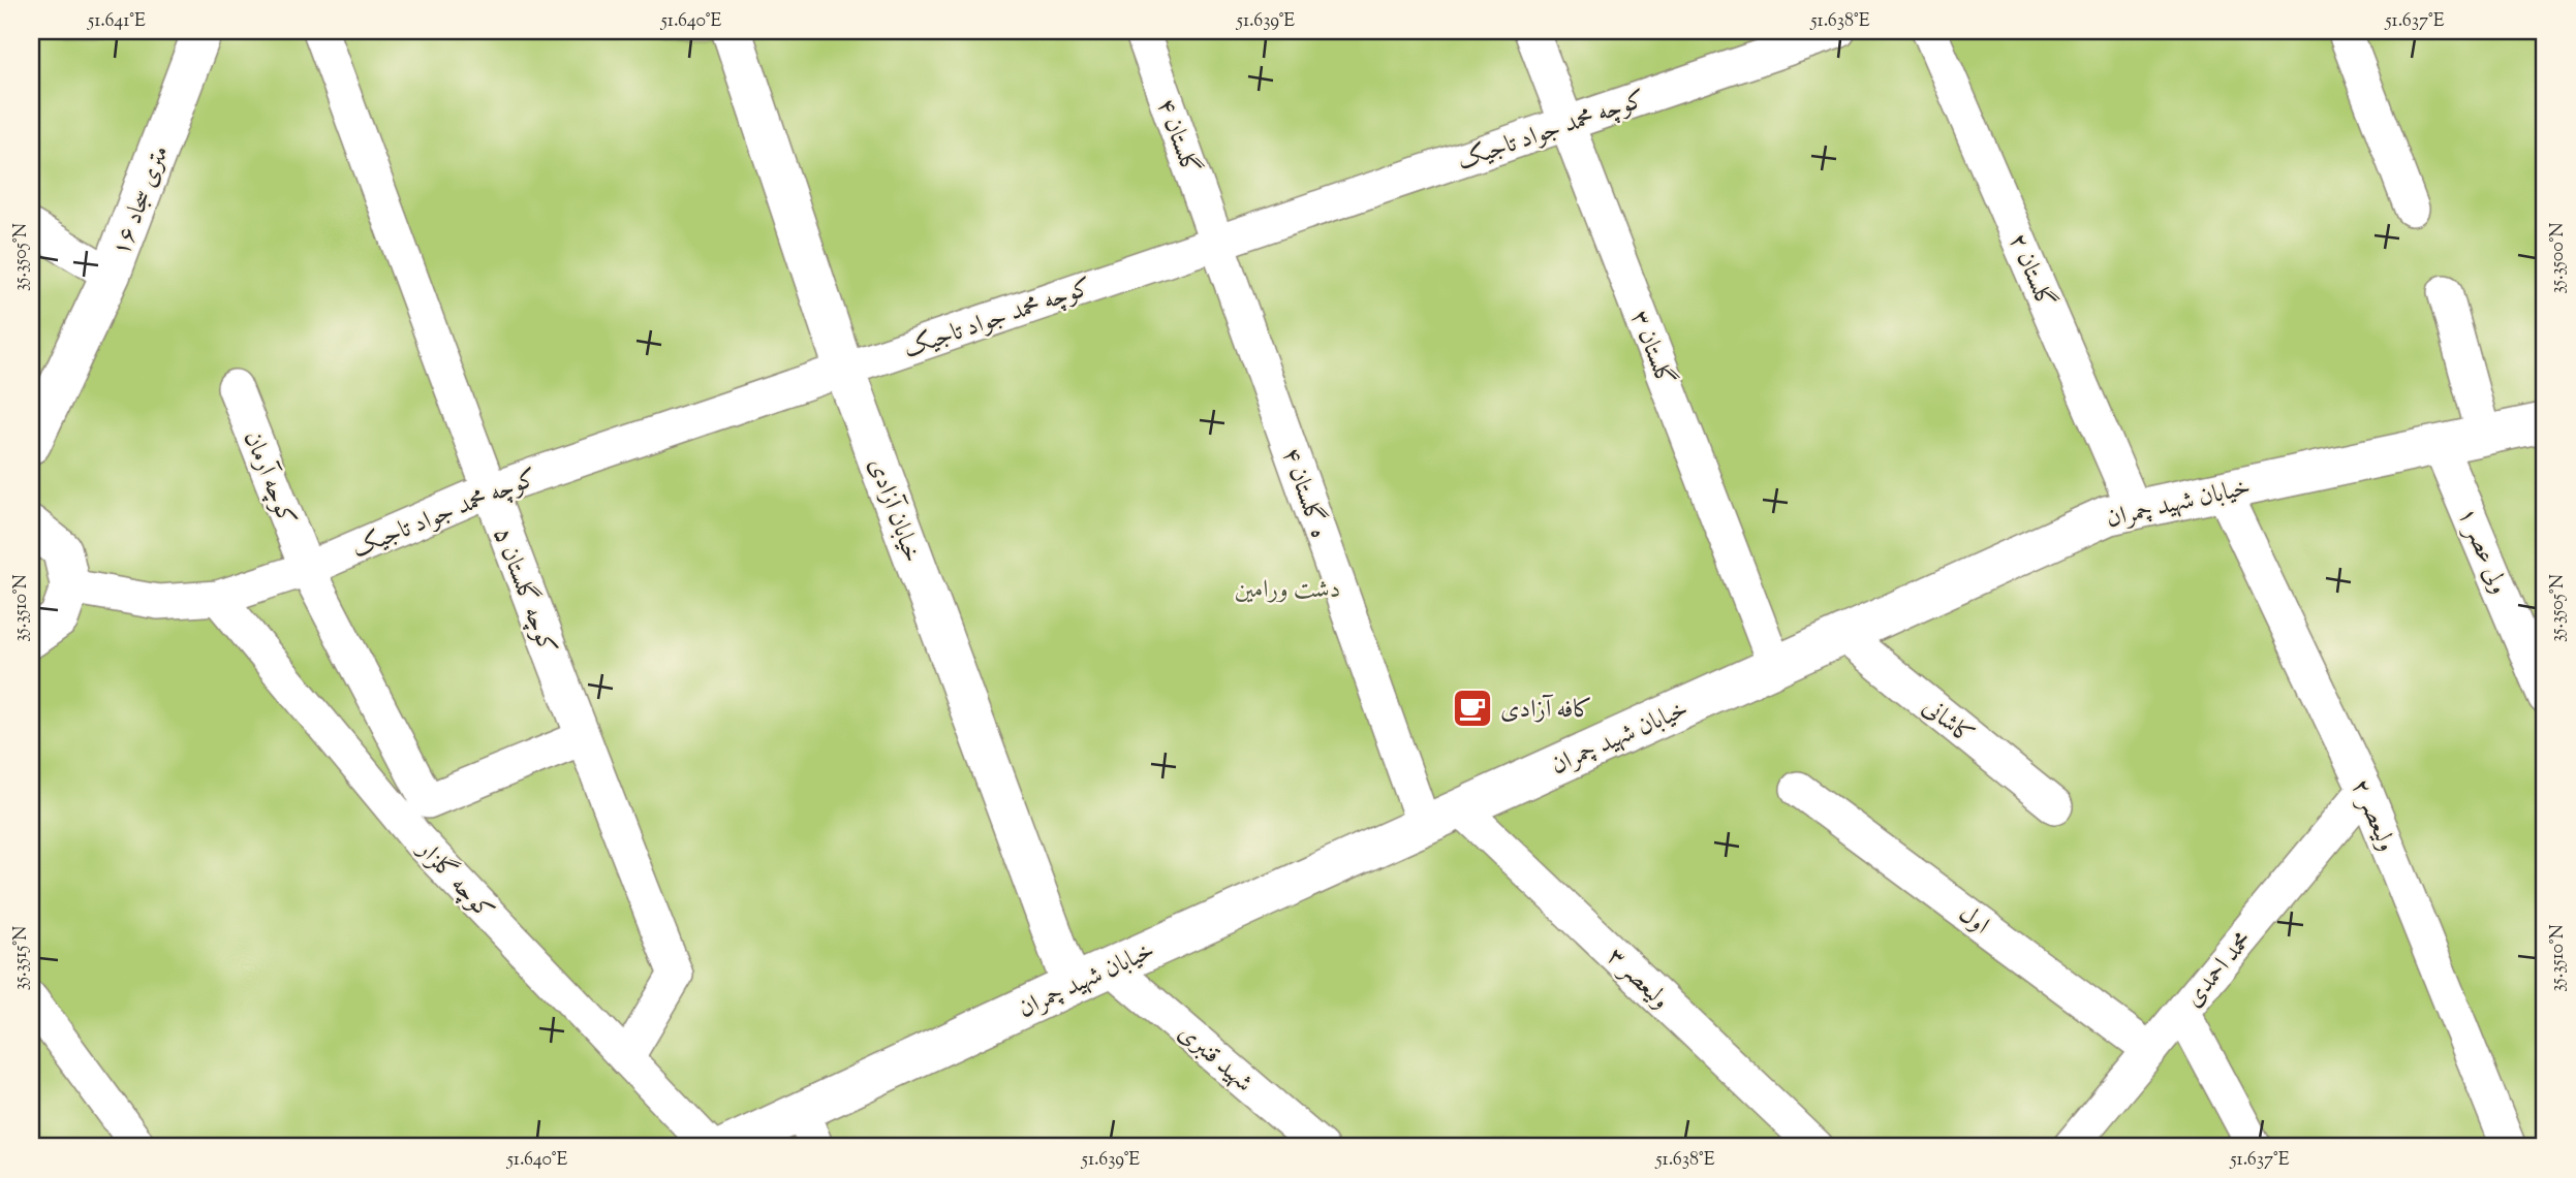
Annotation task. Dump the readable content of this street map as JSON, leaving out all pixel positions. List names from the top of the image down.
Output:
{
  "streets": {
    "main road": ["۱۶ متری سجاد", "خیابان شهید چمران", "خیابان آزادی"],
    "street": [
      "کوچه محمد جواد تاجیک",
      "گلستان ۴",
      "گلستان ۲",
      "گلستان ۳",
      "کوچه آرمان",
      "ه گلستان ۴",
      "ولی عصر ۱",
      "کوچه گلستان ۵",
      "کاشانی",
      "ولیعصر ۲",
      "کوچه گلزار",
      "اول",
      "محمد احمدی",
      "ولیعصر ۳",
      "شهید قنبری"
    ]
  },
  "crossings": [
    ["کوچه محمد جواد تاجیک", "گلستان ۴"],
    ["کوچه محمد جواد تاجیک", "گلستان ۳"],
    ["کوچه محمد جواد تاجیک", "کوچه آرمان"],
    ["کوچه محمد جواد تاجیک", "ه گلستان ۴"],
    ["کوچه محمد جواد تاجیک", "خیابان آزادی"],
    ["کوچه محمد جواد تاجیک", "کوچه گلستان ۵"],
    ["کوچه محمد جواد تاجیک", "کوچه گلزار"],
    ["گلستان ۴", "ه گلستان ۴"],
    ["گلستان ۲", "خیابان شهید چمران"],
    ["گلستان ۳", "خیابان شهید چمران"],
    ["کوچه آرمان", "کوچه گلستان ۵"],
    ["ه گلستان ۴", "خیابان شهید چمران"],
    ["خیابان شهید چمران", "خیابان آزادی"],
    ["خیابان شهید چمران", "ولی عصر ۱"],
    ["خیابان شهید چمران", "کاشانی"],
    ["خیابان شهید چمران", "ولیعصر ۲"],
    ["خیابان شهید چمران", "ولیعصر ۳"],
    ["خیابان شهید چمران", "شهید قنبری"],
    ["کوچه گلستان ۵", "کوچه گلزار"],
    ["ولیعصر ۲", "محمد احمدی"],
    ["اول", "محمد احمدی"]
  ],
  "parks": ["دشت ورامین"],
  "places": {
    "cafe": ["کافه آزادی"]
  },
  "coordinates": [
    "51.641°E",
    "51.640°E",
    "51.639°E",
    "51.638°E",
    "51.637°E",
    "35.3505°N",
    "35.3500°N",
    "35.3510°N",
    "35.3515°N"
  ]
}
